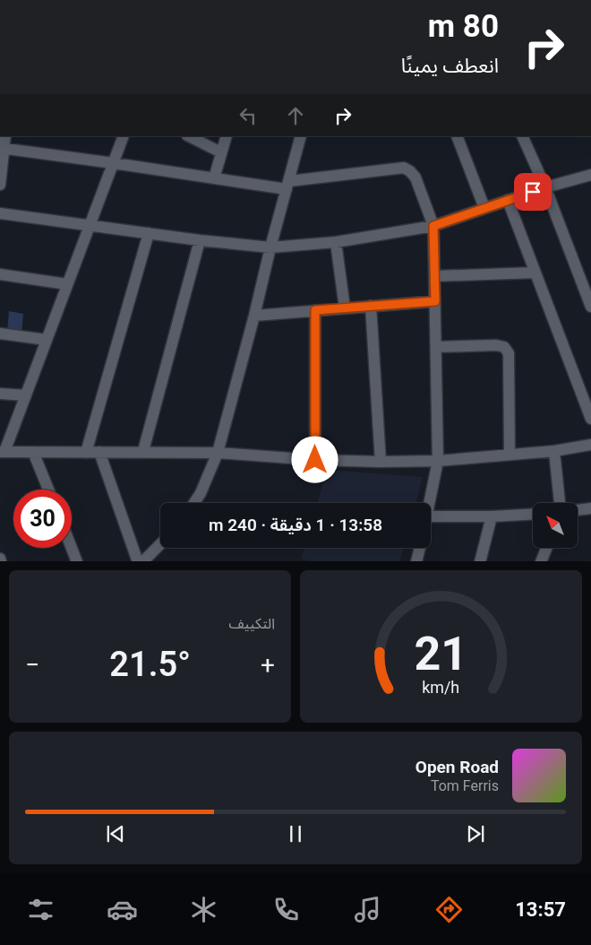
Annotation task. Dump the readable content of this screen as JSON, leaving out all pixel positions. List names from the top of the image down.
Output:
{
  "north": "top left",
  "page": {
    "turn": ["80 m", "انعطف يمينًا"],
    "limit": "30",
    "trip": "13:58 · 1 دقيقة · 240 m",
    "tile": "التكييف",
    "heat": ["−", "21.5°", "+"],
    "song": ["Open Road", "Tom Ferris"],
    "tabs": "13:57",
    "gauge": ["21", "km/h"]
  }
}
